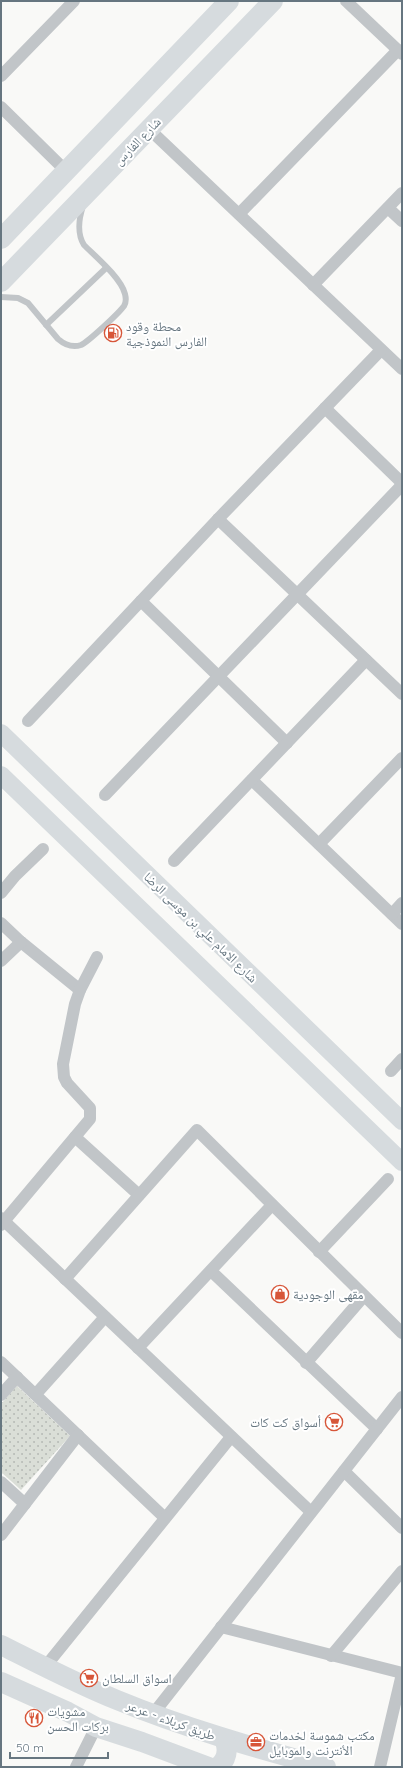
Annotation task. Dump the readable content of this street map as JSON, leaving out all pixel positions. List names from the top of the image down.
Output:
{
  "streets": {
    "main road": ["شارع الفارس", "شارع الامام علي بن موسى الرضا", "طريق كربلاء - عرعر"]
  },
  "places": {
    "fuel station": ["محطة وقود الفارس النموذجية"],
    "shop": ["مقهى الوجودية"],
    "supermarket": ["أسواق كت كات", "اسواق السلطان"],
    "restaurant": ["مشويات بركات الحسن"],
    "office": ["مكتب شموسة لخدمات الأنترنت والموبايل"]
  },
  "scale_bar": "50 m"
}
